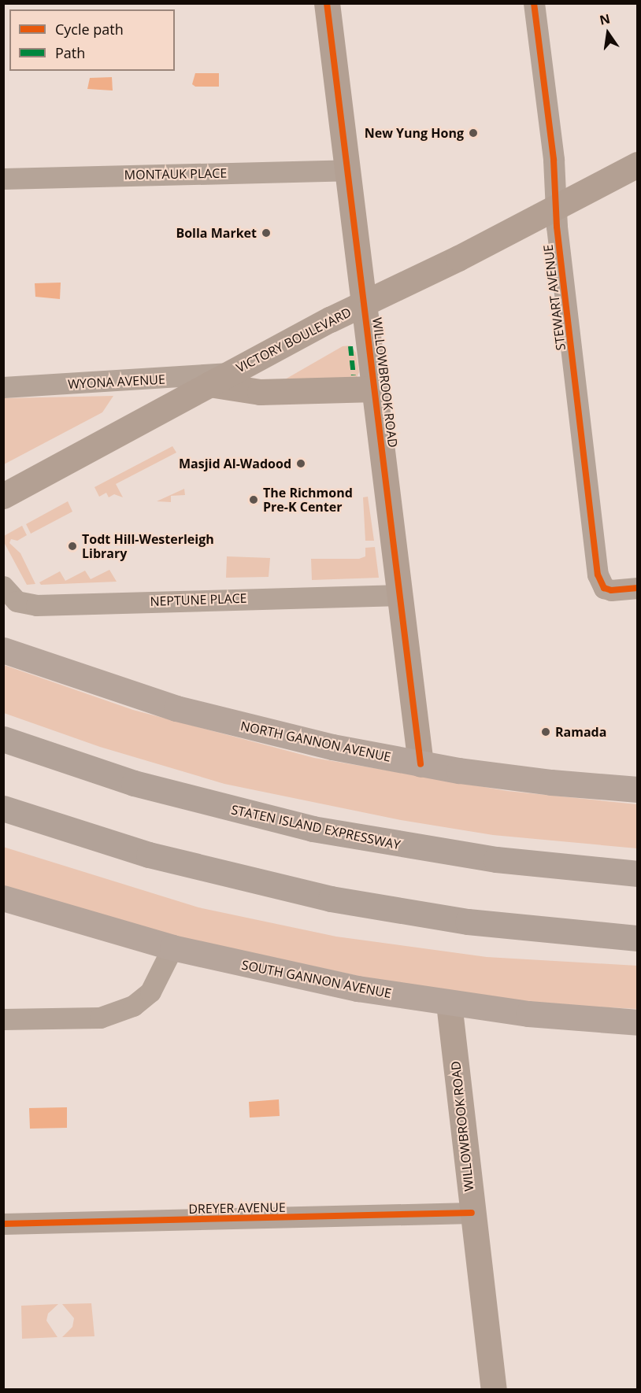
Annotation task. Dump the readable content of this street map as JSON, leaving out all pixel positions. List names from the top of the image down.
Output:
{
  "streets": {
    "highway": ["STATEN ISLAND EXPRESSWAY"],
    "main road": ["NORTH GANNON AVENUE", "SOUTH GANNON AVENUE"],
    "street": [
      "MONTAUK PLACE",
      "STEWART AVENUE",
      "VICTORY BOULEVARD",
      "WYONA AVENUE",
      "WILLOWBROOK ROAD",
      "NEPTUNE PLACE",
      "DREYER AVENUE"
    ]
  },
  "crossings": [
    ["MONTAUK PLACE", "WILLOWBROOK ROAD"],
    ["STEWART AVENUE", "VICTORY BOULEVARD"],
    ["VICTORY BOULEVARD", "WYONA AVENUE"],
    ["VICTORY BOULEVARD", "WILLOWBROOK ROAD"],
    ["WILLOWBROOK ROAD", "NEPTUNE PLACE"],
    ["WILLOWBROOK ROAD", "NORTH GANNON AVENUE"],
    ["WILLOWBROOK ROAD", "SOUTH GANNON AVENUE"],
    ["WILLOWBROOK ROAD", "DREYER AVENUE"]
  ],
  "places": [
    "New Yung Hong",
    "Bolla Market",
    "Masjid Al-Wadood",
    "The Richmond Pre-K Center",
    "Todt Hill-Westerleigh Library",
    "Ramada"
  ],
  "legend": ["Cycle path", "Path"],
  "north": "top"
}
